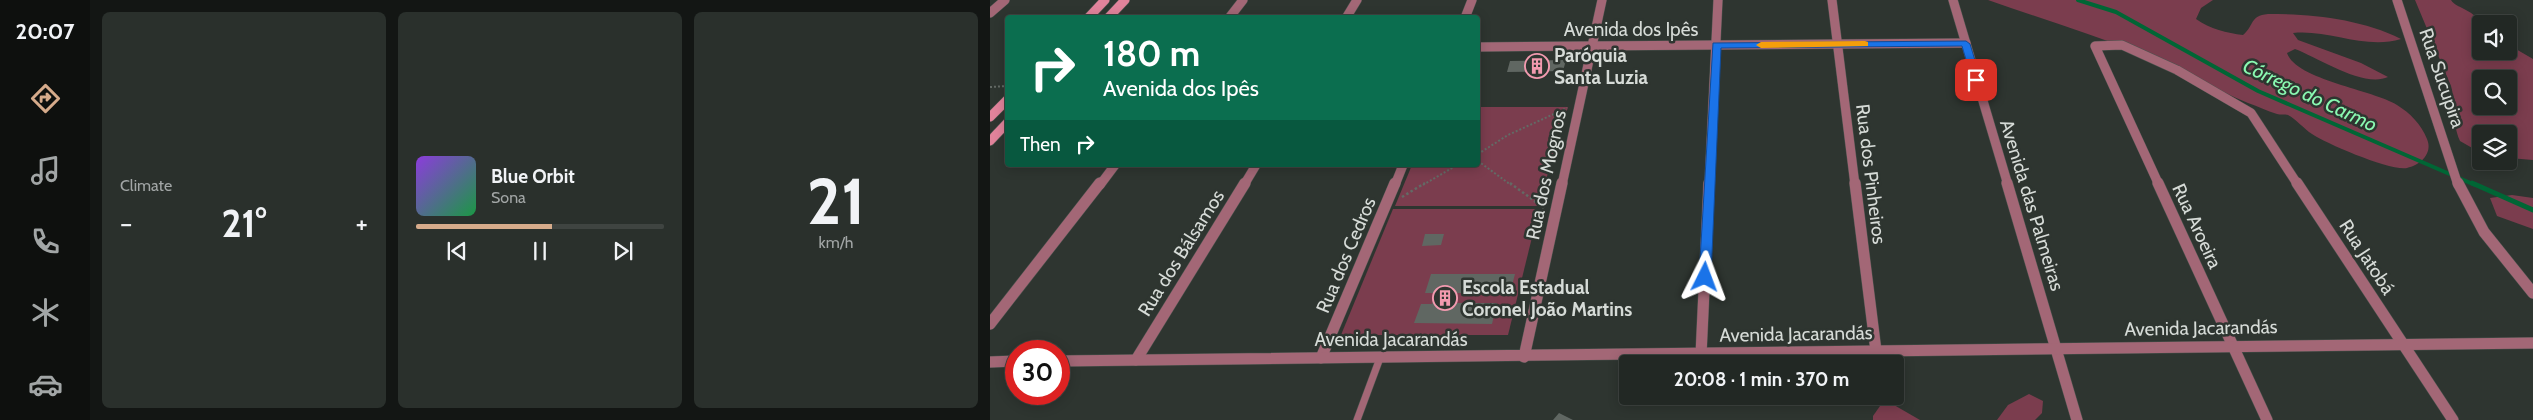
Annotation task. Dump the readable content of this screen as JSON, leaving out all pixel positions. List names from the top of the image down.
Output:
{
  "streets": {
    "street": [
      "Avenida dos Ipês",
      "Rua Sucupira",
      "Rua dos Pinheiros",
      "Rua dos Mognos",
      "Avenida das Palmeiras",
      "Rua Aroeira",
      "Rua dos Bálsamos",
      "Rua dos Cedros",
      "Rua Jatobá",
      "Avenida Jacarandás"
    ]
  },
  "crossings": [
    ["Avenida dos Ipês", "Rua dos Pinheiros"],
    ["Avenida dos Ipês", "Rua dos Mognos"],
    ["Avenida dos Ipês", "Avenida das Palmeiras"],
    ["Rua dos Pinheiros", "Avenida Jacarandás"],
    ["Rua dos Mognos", "Avenida Jacarandás"],
    ["Avenida das Palmeiras", "Avenida Jacarandás"],
    ["Rua Aroeira", "Rua Jatobá"],
    ["Rua Aroeira", "Avenida Jacarandás"],
    ["Rua dos Bálsamos", "Avenida Jacarandás"],
    ["Rua dos Cedros", "Avenida Jacarandás"],
    ["Rua Jatobá", "Avenida Jacarandás"]
  ],
  "water": ["Córrego do Carmo"],
  "places": {
    "building": ["Paróquia Santa Luzia", "Escola Estadual Coronel João Martins"]
  },
  "page": {
    "tabs": "20:07",
    "tile": [
      "Climate",
      ["21", "km/h"]
    ],
    "turn": ["180 m", "Avenida dos Ipês"],
    "then": "Then",
    "song": ["Blue Orbit", "Sona"],
    "heat": ["−", "21°", "+"],
    "limit": "30",
    "trip": "20:08 · 1 min · 370 m"
  }
}
